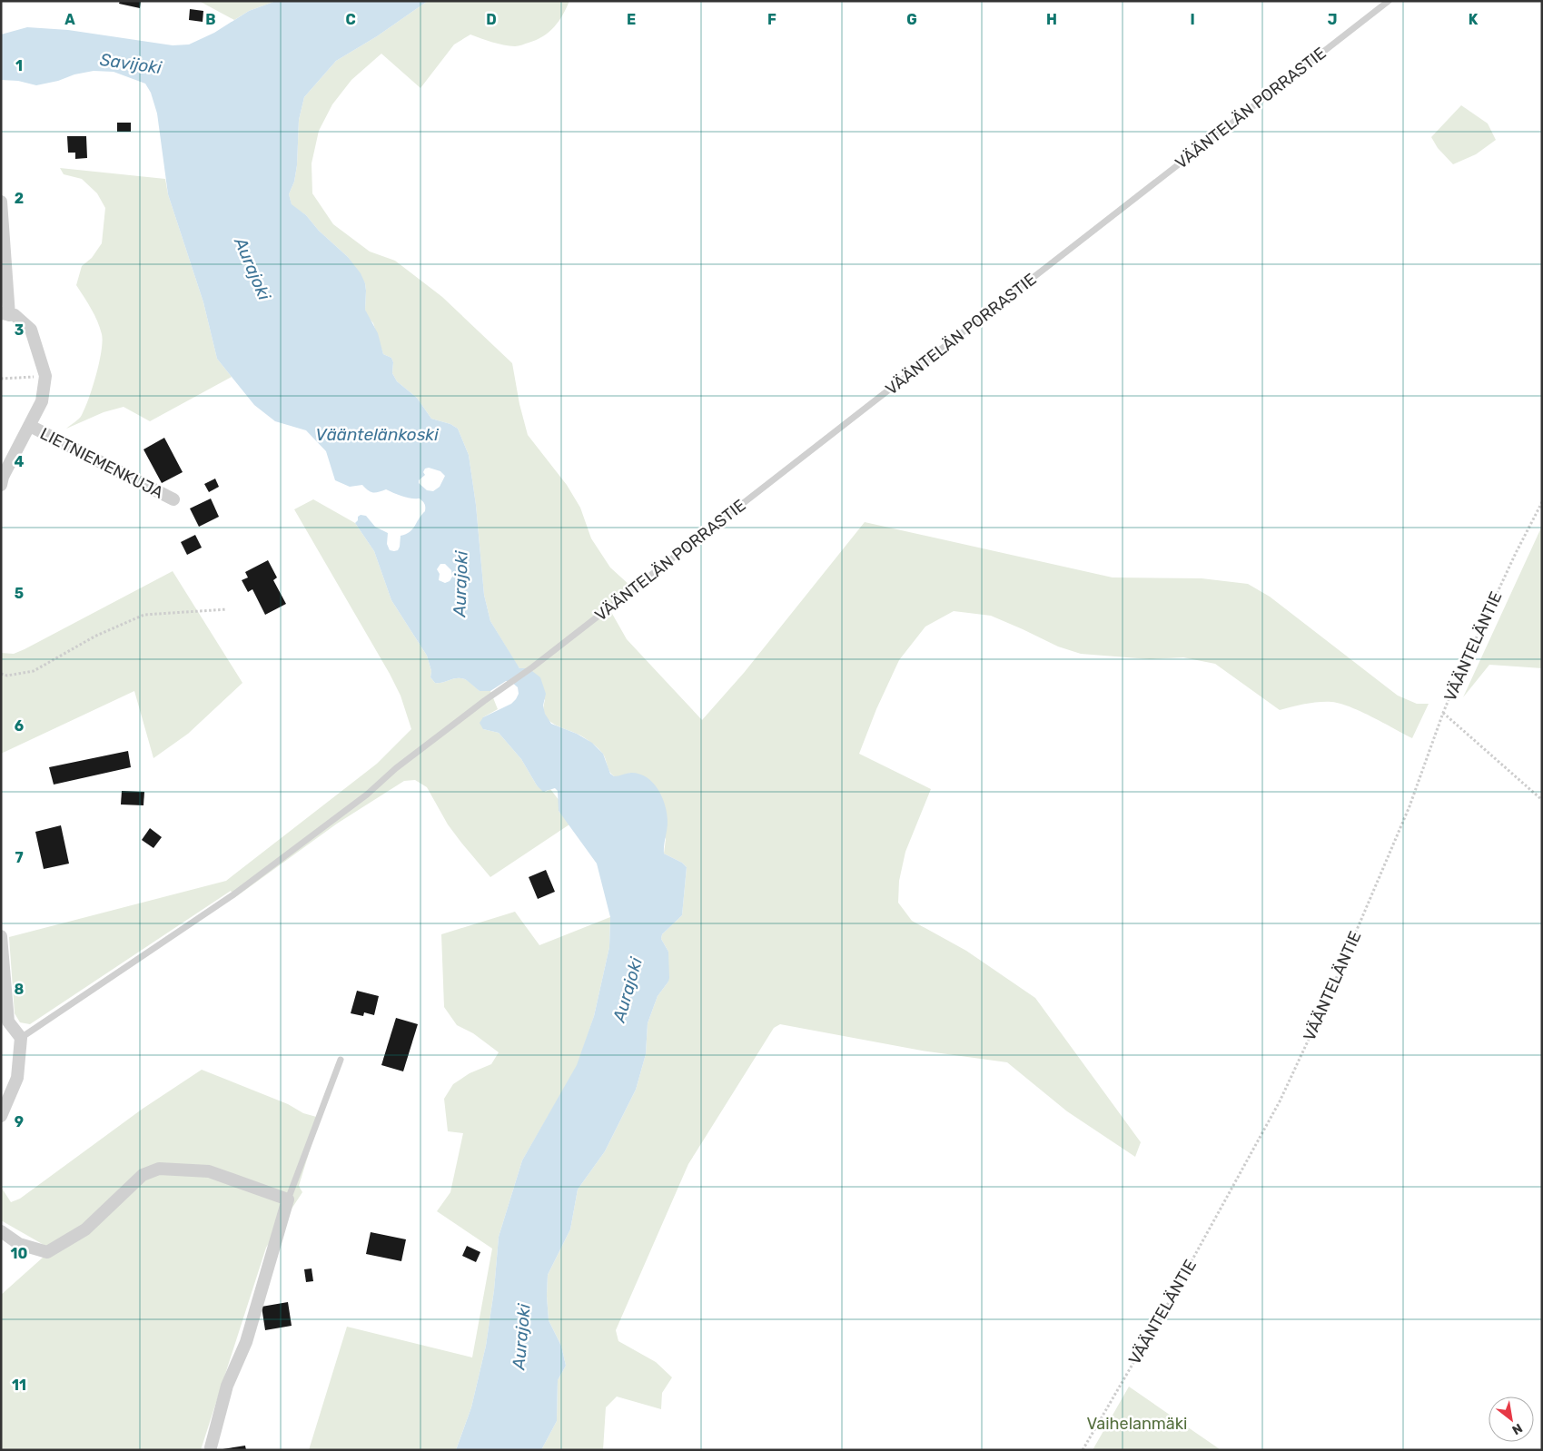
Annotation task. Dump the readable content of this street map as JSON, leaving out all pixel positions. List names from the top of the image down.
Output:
{
  "streets": {
    "street": ["LIETNIEMENKUJA"],
    "lane": ["VÄÄNTELÄN PORRASTIE"],
    "path": ["VÄÄNTELÄNTIE"]
  },
  "water": ["Savijoki", "Aurajoki", "Vääntelänkoski"],
  "parks": ["Vaihelanmäki"],
  "north": "bottom right",
  "grid": {
    "columns": [
      "A",
      "B",
      "C",
      "D",
      "E",
      "F",
      "G",
      "H",
      "I",
      "J",
      "K"
    ],
    "rows": [
      "1",
      "2",
      "3",
      "4",
      "5",
      "6",
      "7",
      "8",
      "9",
      "10",
      "11"
    ]
  }
}
